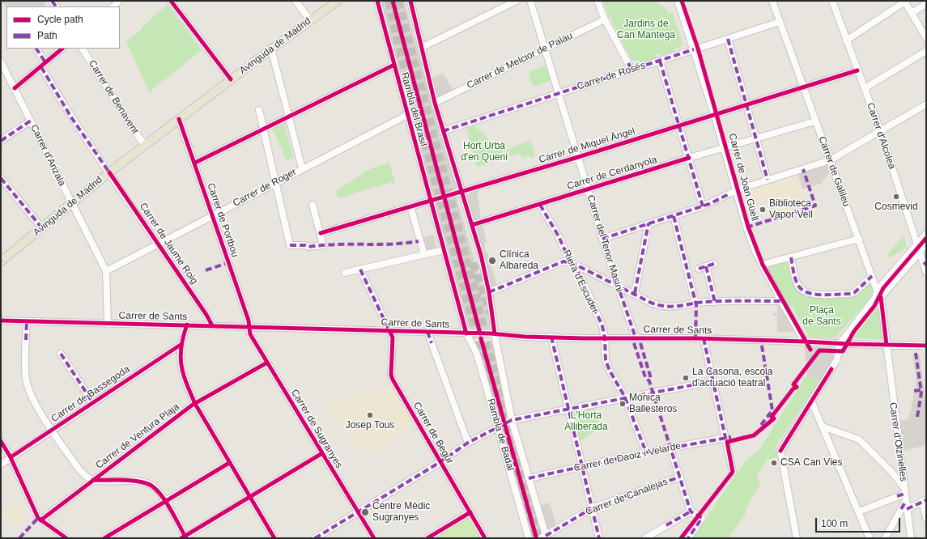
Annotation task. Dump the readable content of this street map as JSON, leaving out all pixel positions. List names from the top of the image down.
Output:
{
  "streets": {
    "main road": ["Avinguda de Madrid"],
    "street": [
      "Carrer de Melcior de Palau",
      "Carrer de Rosés",
      "Carrer de Benavent",
      "Rambla del Brasil",
      "Carrer d'Alcolea",
      "Carrer de Miquel Àngel",
      "Carrer d'Arizala",
      "Carrer de Galileu",
      "Carrer de Cerdanyola",
      "Carrer de Joan Güell",
      "Carrer de Roger",
      "Carrer de Portbou",
      "Carrer de Jaume Roig",
      "Carrer del Tenor Masini",
      "Riera d'Escuder",
      "Carrer de Sants",
      "Carrer de Bassegoda",
      "Carrer de Sugranyes",
      "Carrer de Begur",
      "Rambla de Badal",
      "Carrer de Ventura Plaja",
      "Carrer d'Olzinelles",
      "Carrer de Daoiz i Velarde",
      "Carrer de Canalejas"
    ]
  },
  "crossings": [
    ["Avinguda de Madrid", "Carrer de Benavent"],
    ["Avinguda de Madrid", "Carrer d'Arizala"],
    ["Avinguda de Madrid", "Carrer de Portbou"],
    ["Avinguda de Madrid", "Carrer de Jaume Roig"],
    ["Carrer de Melcior de Palau", "Carrer del Tenor Masini"],
    ["Carrer de Rosés", "Carrer de Galileu"],
    ["Carrer de Rosés", "Carrer de Joan Güell"],
    ["Carrer de Rosés", "Carrer del Tenor Masini"],
    ["Rambla del Brasil", "Carrer de Miquel Àngel"],
    ["Rambla del Brasil", "Carrer de Roger"],
    ["Rambla del Brasil", "Carrer de Sants"],
    ["Rambla del Brasil", "Rambla de Badal"],
    ["Carrer d'Alcolea", "Carrer de Miquel Àngel"],
    ["Carrer de Miquel Àngel", "Carrer de Galileu"],
    ["Carrer de Miquel Àngel", "Carrer de Joan Güell"],
    ["Carrer de Miquel Àngel", "Carrer del Tenor Masini"],
    ["Carrer d'Arizala", "Carrer de Roger"],
    ["Carrer d'Arizala", "Carrer de Sants"],
    ["Carrer de Galileu", "Carrer de Cerdanyola"],
    ["Carrer de Galileu", "Carrer de Sants"],
    ["Carrer de Galileu", "Carrer d'Olzinelles"],
    ["Carrer de Cerdanyola", "Carrer de Joan Güell"],
    ["Carrer de Cerdanyola", "Carrer del Tenor Masini"],
    ["Carrer de Cerdanyola", "Riera d'Escuder"],
    ["Carrer de Joan Güell", "Carrer de Sants"],
    ["Carrer de Roger", "Carrer de Portbou"],
    ["Carrer de Roger", "Carrer de Jaume Roig"],
    ["Carrer de Portbou", "Carrer de Sants"],
    ["Carrer de Portbou", "Carrer de Sugranyes"],
    ["Carrer de Jaume Roig", "Carrer de Sants"],
    ["Carrer del Tenor Masini", "Carrer de Sants"],
    ["Riera d'Escuder", "Carrer de Sants"],
    ["Riera d'Escuder", "Carrer de Daoiz i Velarde"],
    ["Carrer de Sants", "Carrer de Sugranyes"],
    ["Carrer de Sants", "Carrer de Begur"],
    ["Carrer de Sants", "Rambla de Badal"],
    ["Carrer de Sants", "Carrer d'Olzinelles"],
    ["Carrer de Sugranyes", "Carrer de Ventura Plaja"],
    ["Rambla de Badal", "Carrer de Daoiz i Velarde"],
    ["Rambla de Badal", "Carrer de Canalejas"]
  ],
  "parks": [
    "Jardins de Can Mantega",
    "Hort Urbà d'en Queni",
    "Plaça de Sants",
    "L'Horta Alliberada"
  ],
  "places": [
    "Cosmevid",
    "Biblioteca Vapor Vell",
    "Clínica Albareda",
    "La Casona, escola d'actuació teatral",
    "Mònica Ballesteros",
    "Josep Tous",
    "CSA Can Vies",
    "Centre Mèdic Sugranyes"
  ],
  "legend": ["Cycle path", "Path"],
  "scale_bar": "100 m"
}
